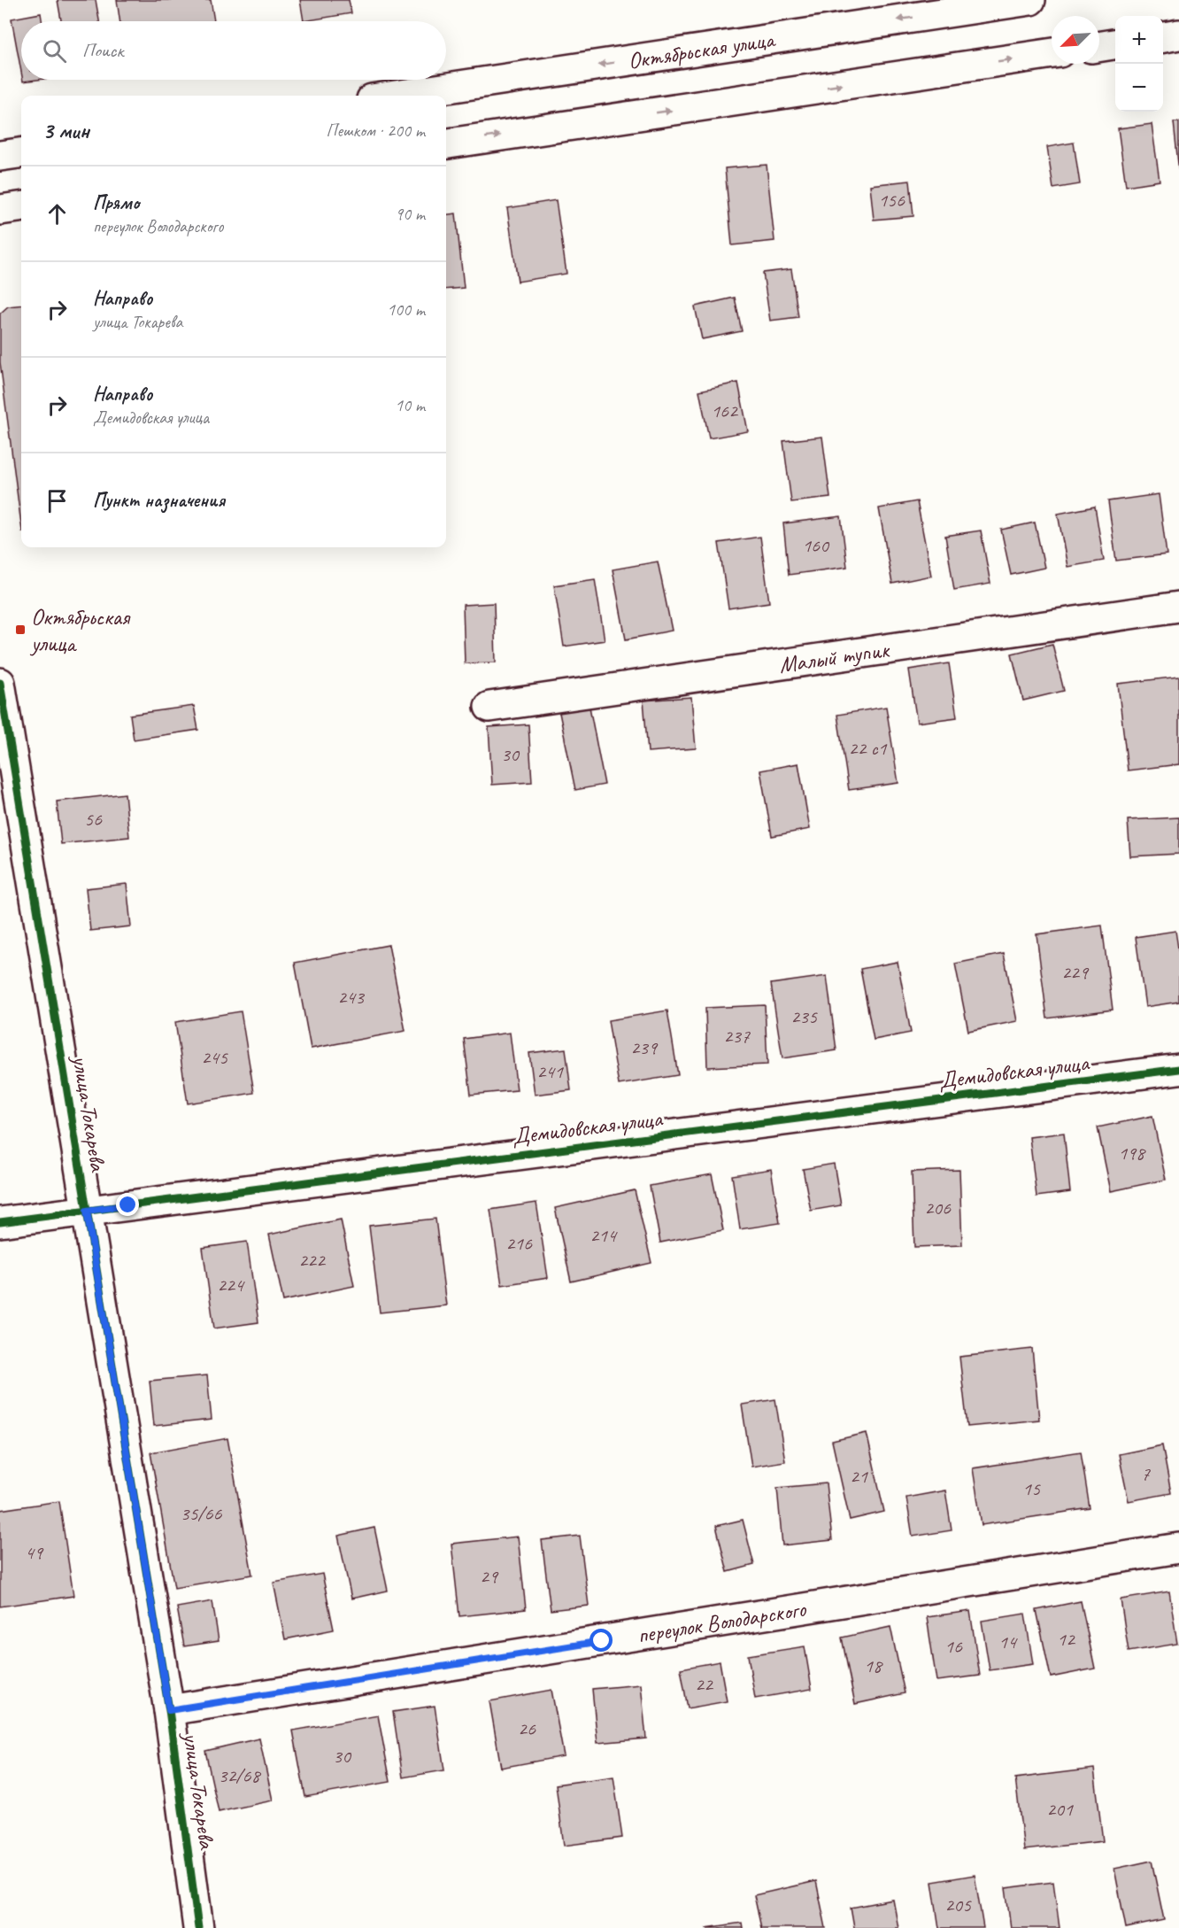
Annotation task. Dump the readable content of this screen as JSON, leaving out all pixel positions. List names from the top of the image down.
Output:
{
  "streets": {
    "street": [
      "Октябрьская улица",
      "Малый тупик",
      "Демидовская улица",
      "улица Токарева",
      "переулок Володарского"
    ]
  },
  "crossings": [
    ["Демидовская улица", "улица Токарева"],
    ["улица Токарева", "переулок Володарского"]
  ],
  "places": {
    "transit": ["Октябрьская улица"]
  },
  "house_numbers": [
    "156",
    "162",
    "160",
    "22 с1",
    "30",
    "56",
    "229",
    "243",
    "235",
    "237",
    "239",
    "245",
    "241",
    "198",
    "206",
    "214",
    "216",
    "222",
    "224",
    "7",
    "21",
    "15",
    "35/66",
    "49",
    "29",
    "12",
    "14",
    "16",
    "18",
    "22",
    "26",
    "30",
    "32/68",
    "201",
    "205"
  ],
  "north": "bottom left",
  "page": {
    "map_buttons": ["+", "−"],
    "search": "Поиск",
    "heading": ["3 мин", "Пешком · 200 m"],
    "list": [
      ["Прямо", "переулок Володарского", "90 m"],
      ["Направо", "улица Токарева", "100 m"],
      ["Направо", "Демидовская улица", "10 m"],
      "Пункт назначения"
    ]
  }
}
